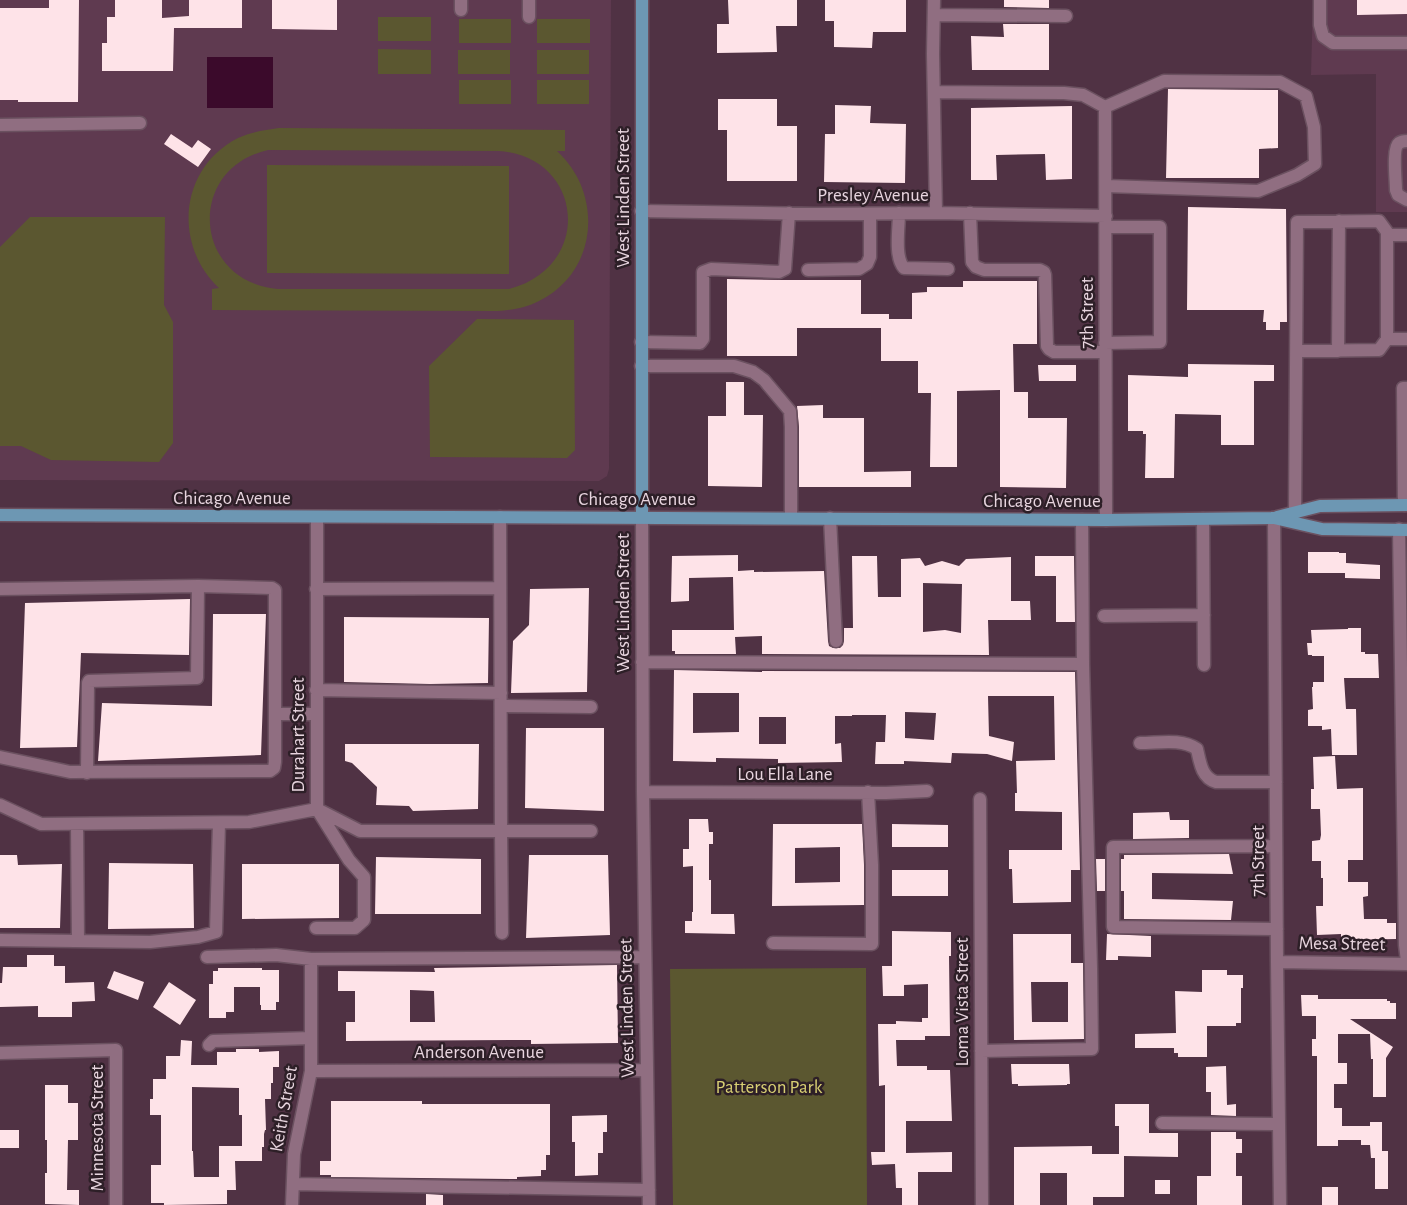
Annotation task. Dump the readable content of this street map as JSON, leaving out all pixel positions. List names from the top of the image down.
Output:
{
  "streets": {
    "main road": ["West Linden Street", "Chicago Avenue"],
    "street": [
      "Presley Avenue",
      "7th Street",
      "Durahart Street",
      "Lou Ella Lane",
      "Mesa Street",
      "Loma Vista Street",
      "Anderson Avenue",
      "Keith Street",
      "Minnesota Street"
    ]
  },
  "crossings": [
    ["Presley Avenue", "West Linden Street"],
    ["Presley Avenue", "7th Street"],
    ["West Linden Street", "Chicago Avenue"],
    ["West Linden Street", "Lou Ella Lane"],
    ["West Linden Street", "Anderson Avenue"],
    ["7th Street", "Chicago Avenue"],
    ["7th Street", "Mesa Street"],
    ["Chicago Avenue", "Durahart Street"],
    ["Anderson Avenue", "Keith Street"]
  ],
  "parks": ["Patterson Park"]
}
